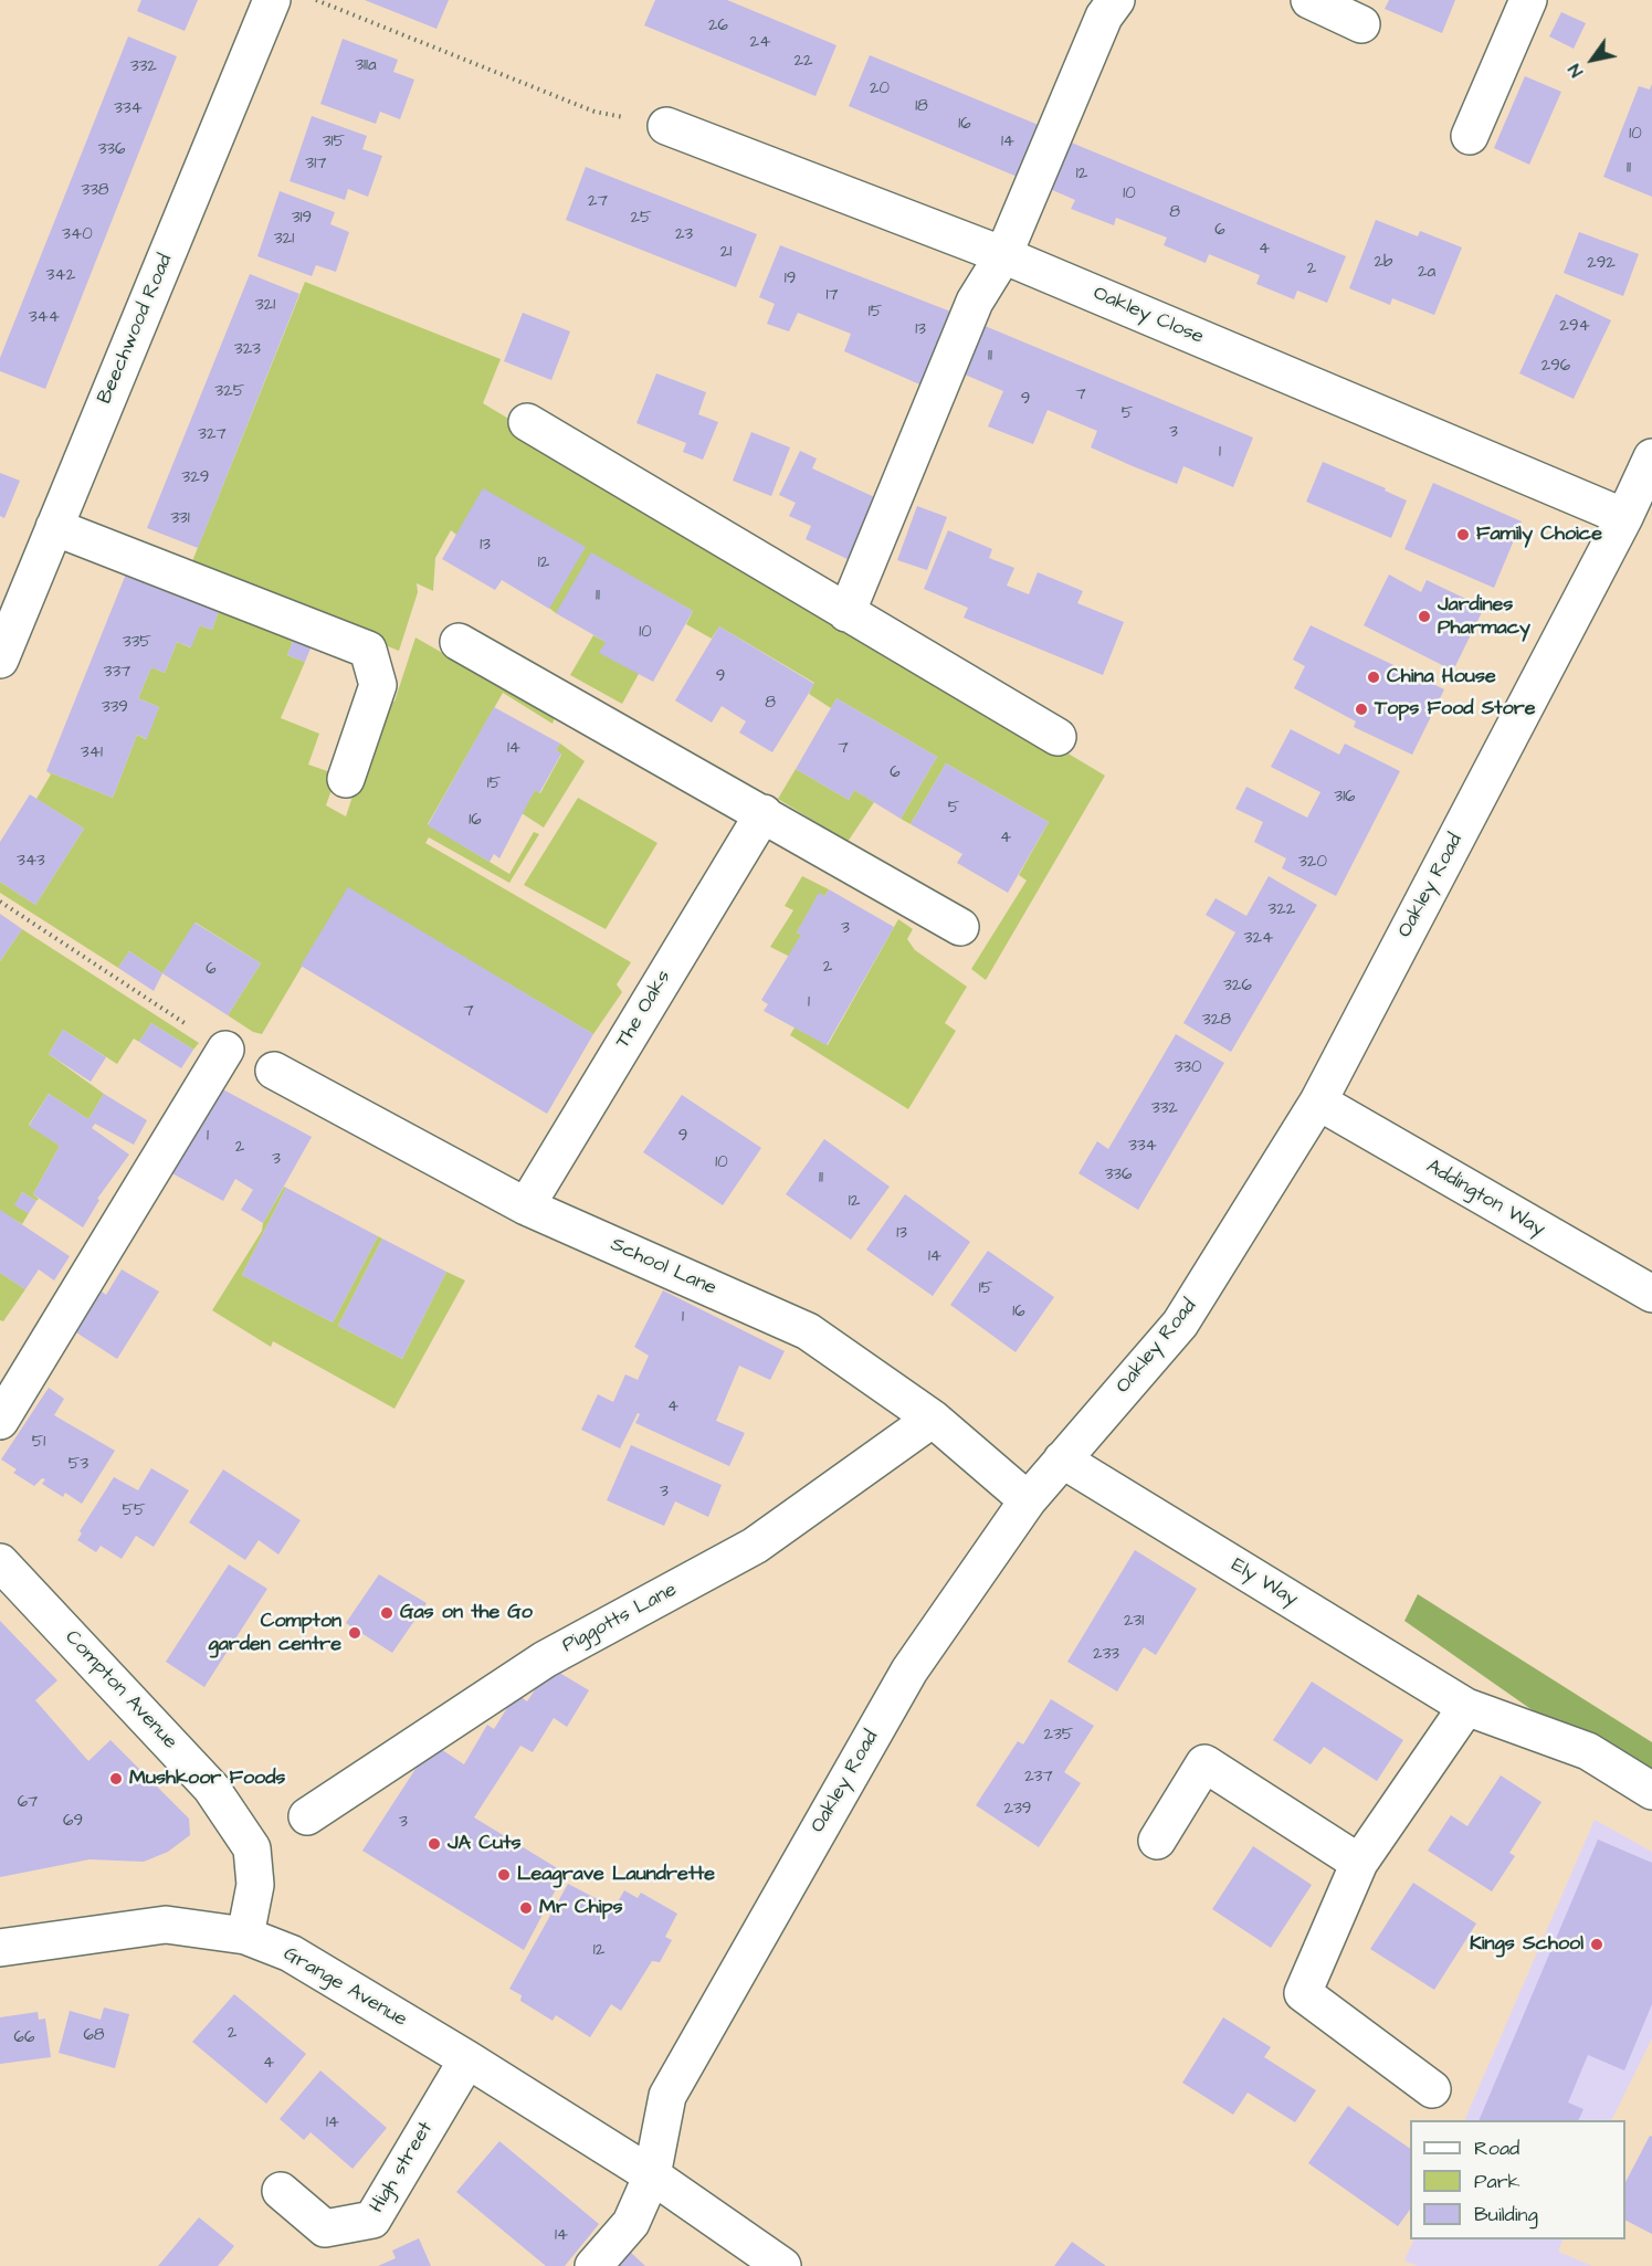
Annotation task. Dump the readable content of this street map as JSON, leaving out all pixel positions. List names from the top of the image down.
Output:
{
  "streets": {
    "street": [
      "Oakley Close",
      "Beechwood Road",
      "Oakley Road",
      "The Oaks",
      "Addington Way",
      "School Lane",
      "Ely Way",
      "Piggotts Lane",
      "Compton Avenue",
      "Grange Avenue",
      "High street"
    ]
  },
  "crossings": [
    ["Oakley Close", "Oakley Road"],
    ["Oakley Road", "Addington Way"],
    ["Oakley Road", "School Lane"],
    ["Oakley Road", "Ely Way"],
    ["Oakley Road", "Grange Avenue"],
    ["The Oaks", "School Lane"],
    ["School Lane", "Piggotts Lane"],
    ["Compton Avenue", "Grange Avenue"],
    ["Grange Avenue", "High street"]
  ],
  "places": [
    "Family Choice",
    "Jardines Pharmacy",
    "China House",
    "Tops Food Store",
    "Gas on the Go",
    "Compton garden centre",
    "Mushkoor Foods",
    "JA Cuts",
    "Leagrave Laundrette",
    "Mr Chips",
    "Kings School"
  ],
  "house_numbers": [
    "26",
    "24",
    "22",
    "311a",
    "332",
    "20",
    "18",
    "334",
    "16",
    "10",
    "315",
    "14",
    "336",
    "317",
    "11",
    "12",
    "338",
    "10",
    "27",
    "8",
    "319",
    "25",
    "6",
    "340",
    "23",
    "321",
    "4",
    "21",
    "2b",
    "292",
    "2",
    "2a",
    "342",
    "19",
    "17",
    "321",
    "15",
    "344",
    "294",
    "13",
    "323",
    "11",
    "296",
    "325",
    "7",
    "9",
    "5",
    "3",
    "327",
    "1",
    "329",
    "331",
    "13",
    "12",
    "11",
    "10",
    "335",
    "337",
    "9",
    "8",
    "339",
    "14",
    "7",
    "341",
    "6",
    "15",
    "316",
    "5",
    "16",
    "4",
    "343",
    "320",
    "322",
    "3",
    "324",
    "2",
    "6",
    "326",
    "1",
    "7",
    "328",
    "330",
    "332",
    "1",
    "9",
    "334",
    "2",
    "3",
    "10",
    "336",
    "11",
    "12",
    "13",
    "14",
    "15",
    "16",
    "1",
    "4",
    "51",
    "53",
    "3",
    "55",
    "231",
    "233",
    "235",
    "237",
    "67",
    "239",
    "69",
    "3",
    "12",
    "2",
    "68",
    "66",
    "4",
    "14",
    "14"
  ],
  "legend": ["Road", "Park", "Building"],
  "north": "bottom left"
}
